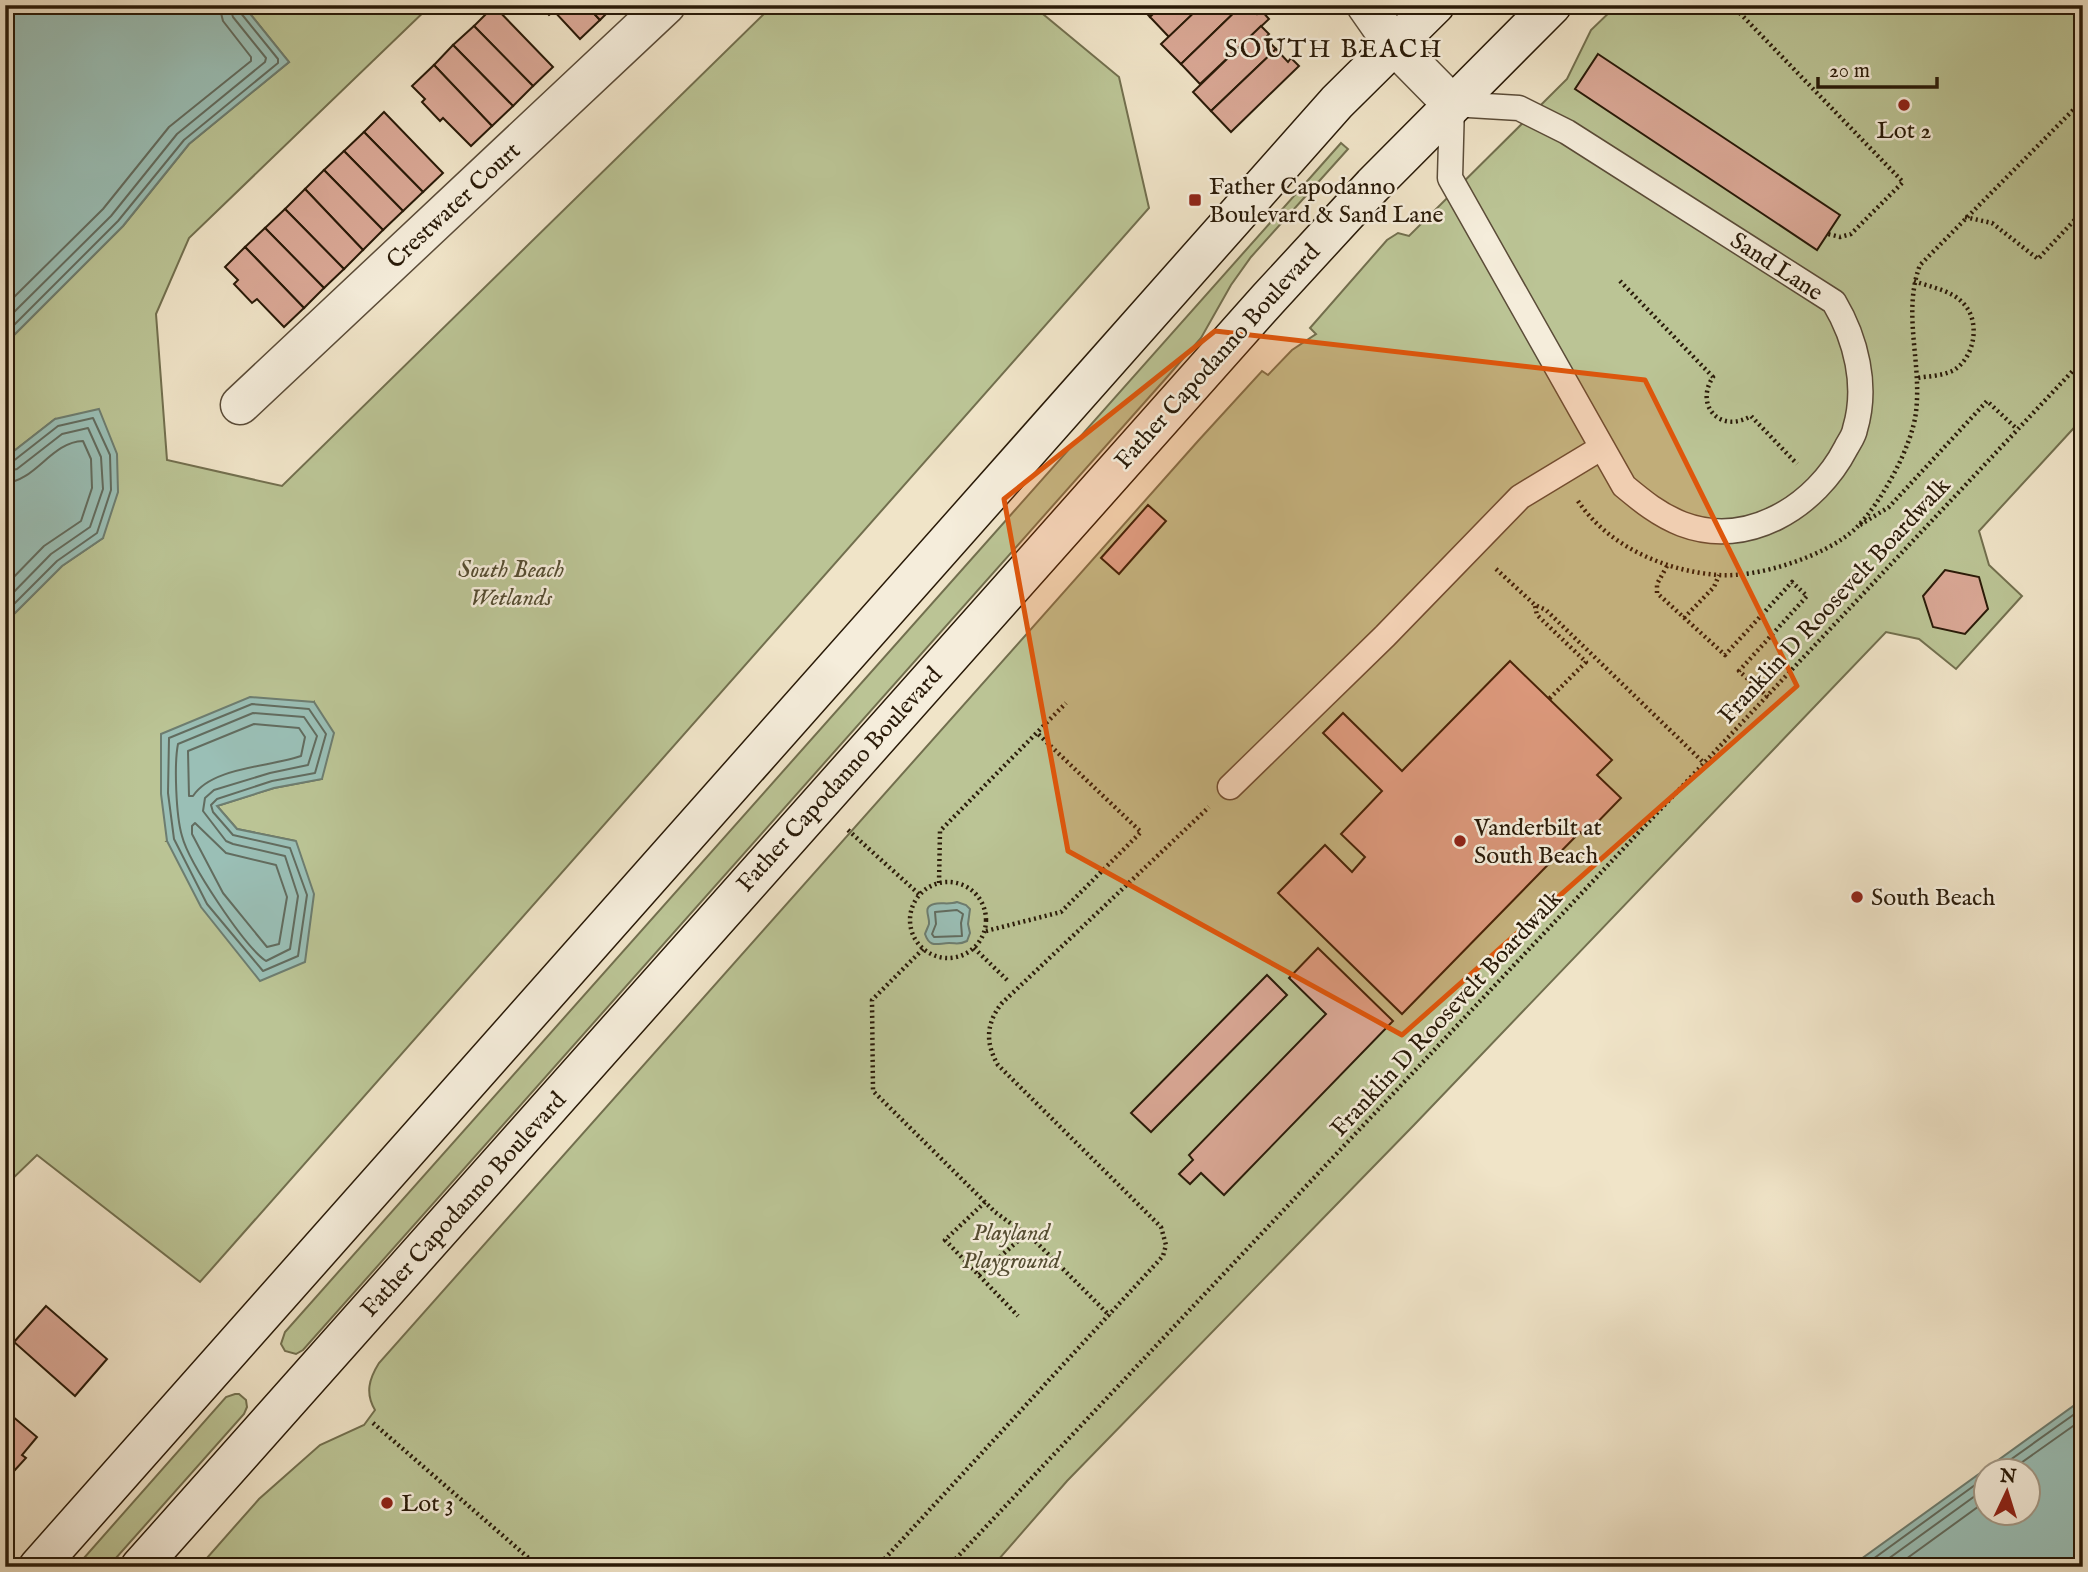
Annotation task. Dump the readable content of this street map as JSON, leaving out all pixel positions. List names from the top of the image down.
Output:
{
  "streets": {
    "main road": ["Crestwater Court", "Father Capodanno Boulevard"],
    "lane": ["Sand Lane"],
    "path": ["Franklin D Roosevelt Boardwalk"]
  },
  "crossings": [
    ["Sand Lane", "Father Capodanno Boulevard"]
  ],
  "districts": ["SOUTH BEACH"],
  "parks": ["South Beach Wetlands", "Playland Playground"],
  "places": {
    "other": [
      "Lot 2",
      "Vanderbilt at South Beach",
      "South Beach",
      "Lot 3"
    ],
    "transit": ["Father Capodanno Boulevard & Sand Lane"]
  },
  "scale_bar": "20 m",
  "north": "top"
}
